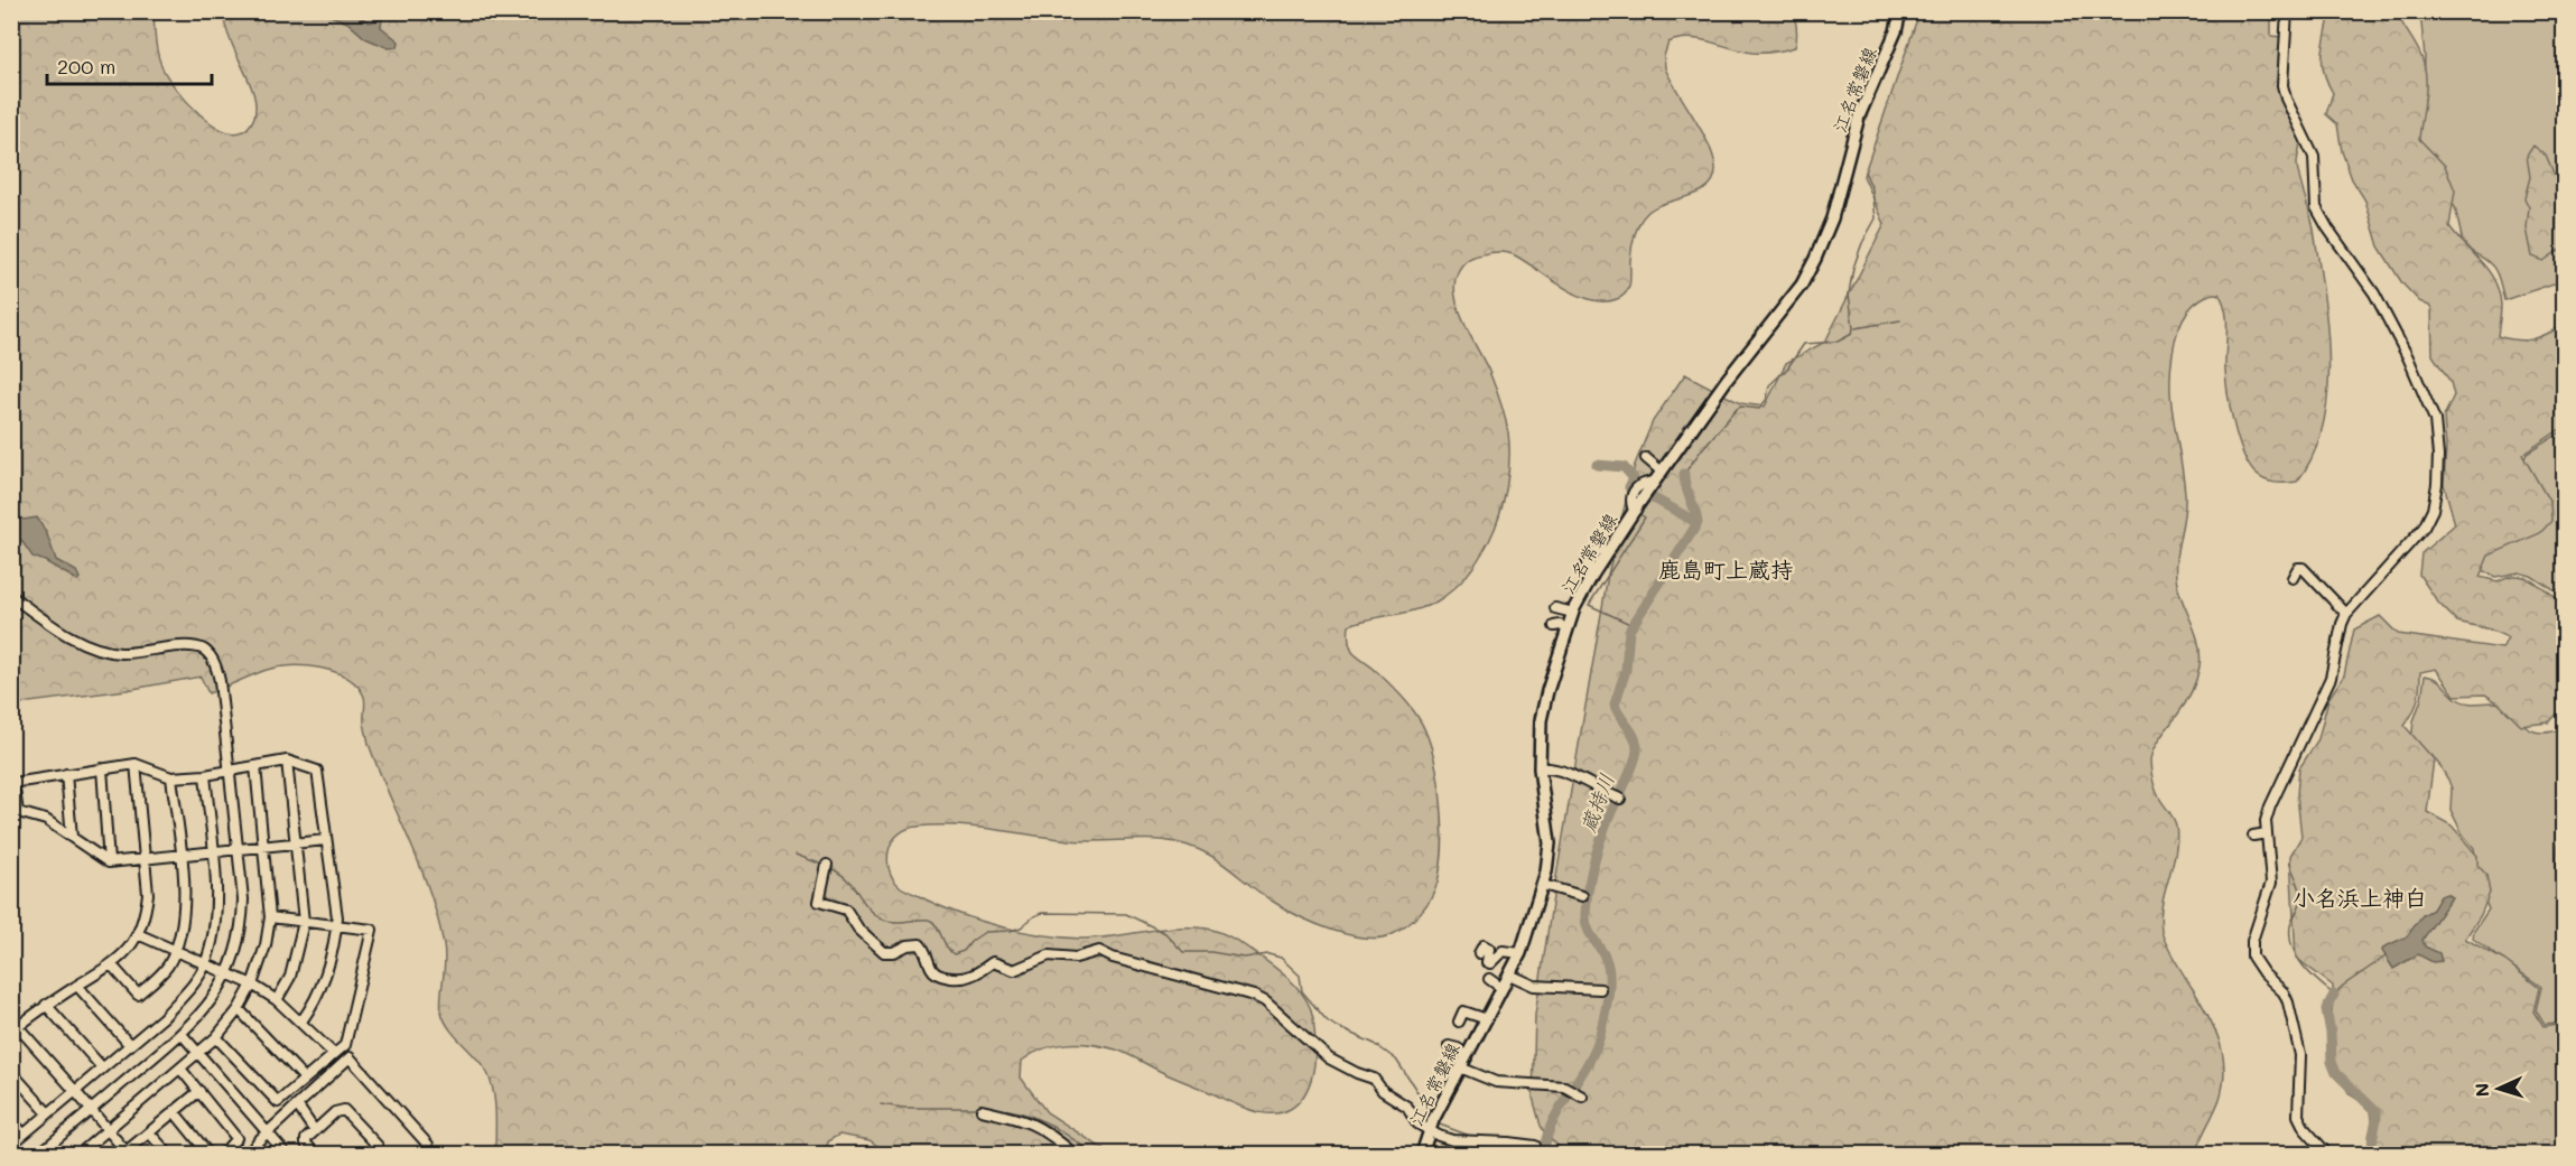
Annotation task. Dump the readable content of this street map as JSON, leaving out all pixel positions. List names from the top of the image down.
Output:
{
  "streets": {
    "main road": ["江名常磐線"]
  },
  "districts": ["鹿島町上蔵持", "小名浜上神白"],
  "water": ["蔵持川"],
  "scale_bar": "200 m",
  "north": "left"
}
